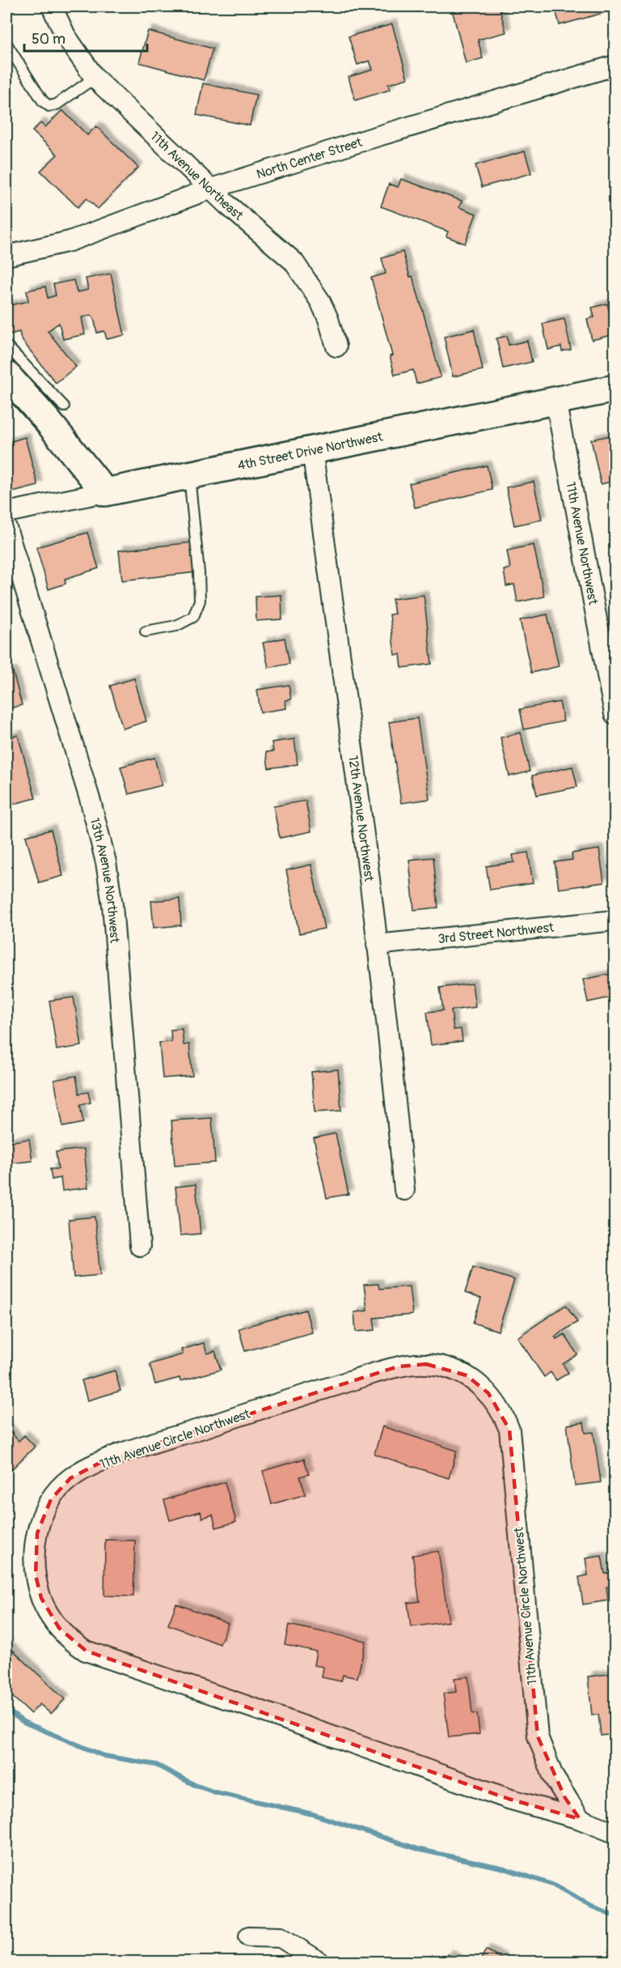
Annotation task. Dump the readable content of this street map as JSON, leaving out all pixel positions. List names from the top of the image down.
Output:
{
  "streets": {
    "main road": ["4th Street Drive Northwest"],
    "street": [
      "North Center Street",
      "11th Avenue Northeast",
      "11th Avenue Northwest",
      "12th Avenue Northwest",
      "13th Avenue Northwest",
      "3rd Street Northwest",
      "11th Avenue Circle Northwest"
    ]
  },
  "crossings": [
    ["North Center Street", "11th Avenue Northeast"],
    ["4th Street Drive Northwest", "11th Avenue Northwest"],
    ["4th Street Drive Northwest", "12th Avenue Northwest"],
    ["12th Avenue Northwest", "3rd Street Northwest"]
  ],
  "scale_bar": "50 m"
}
